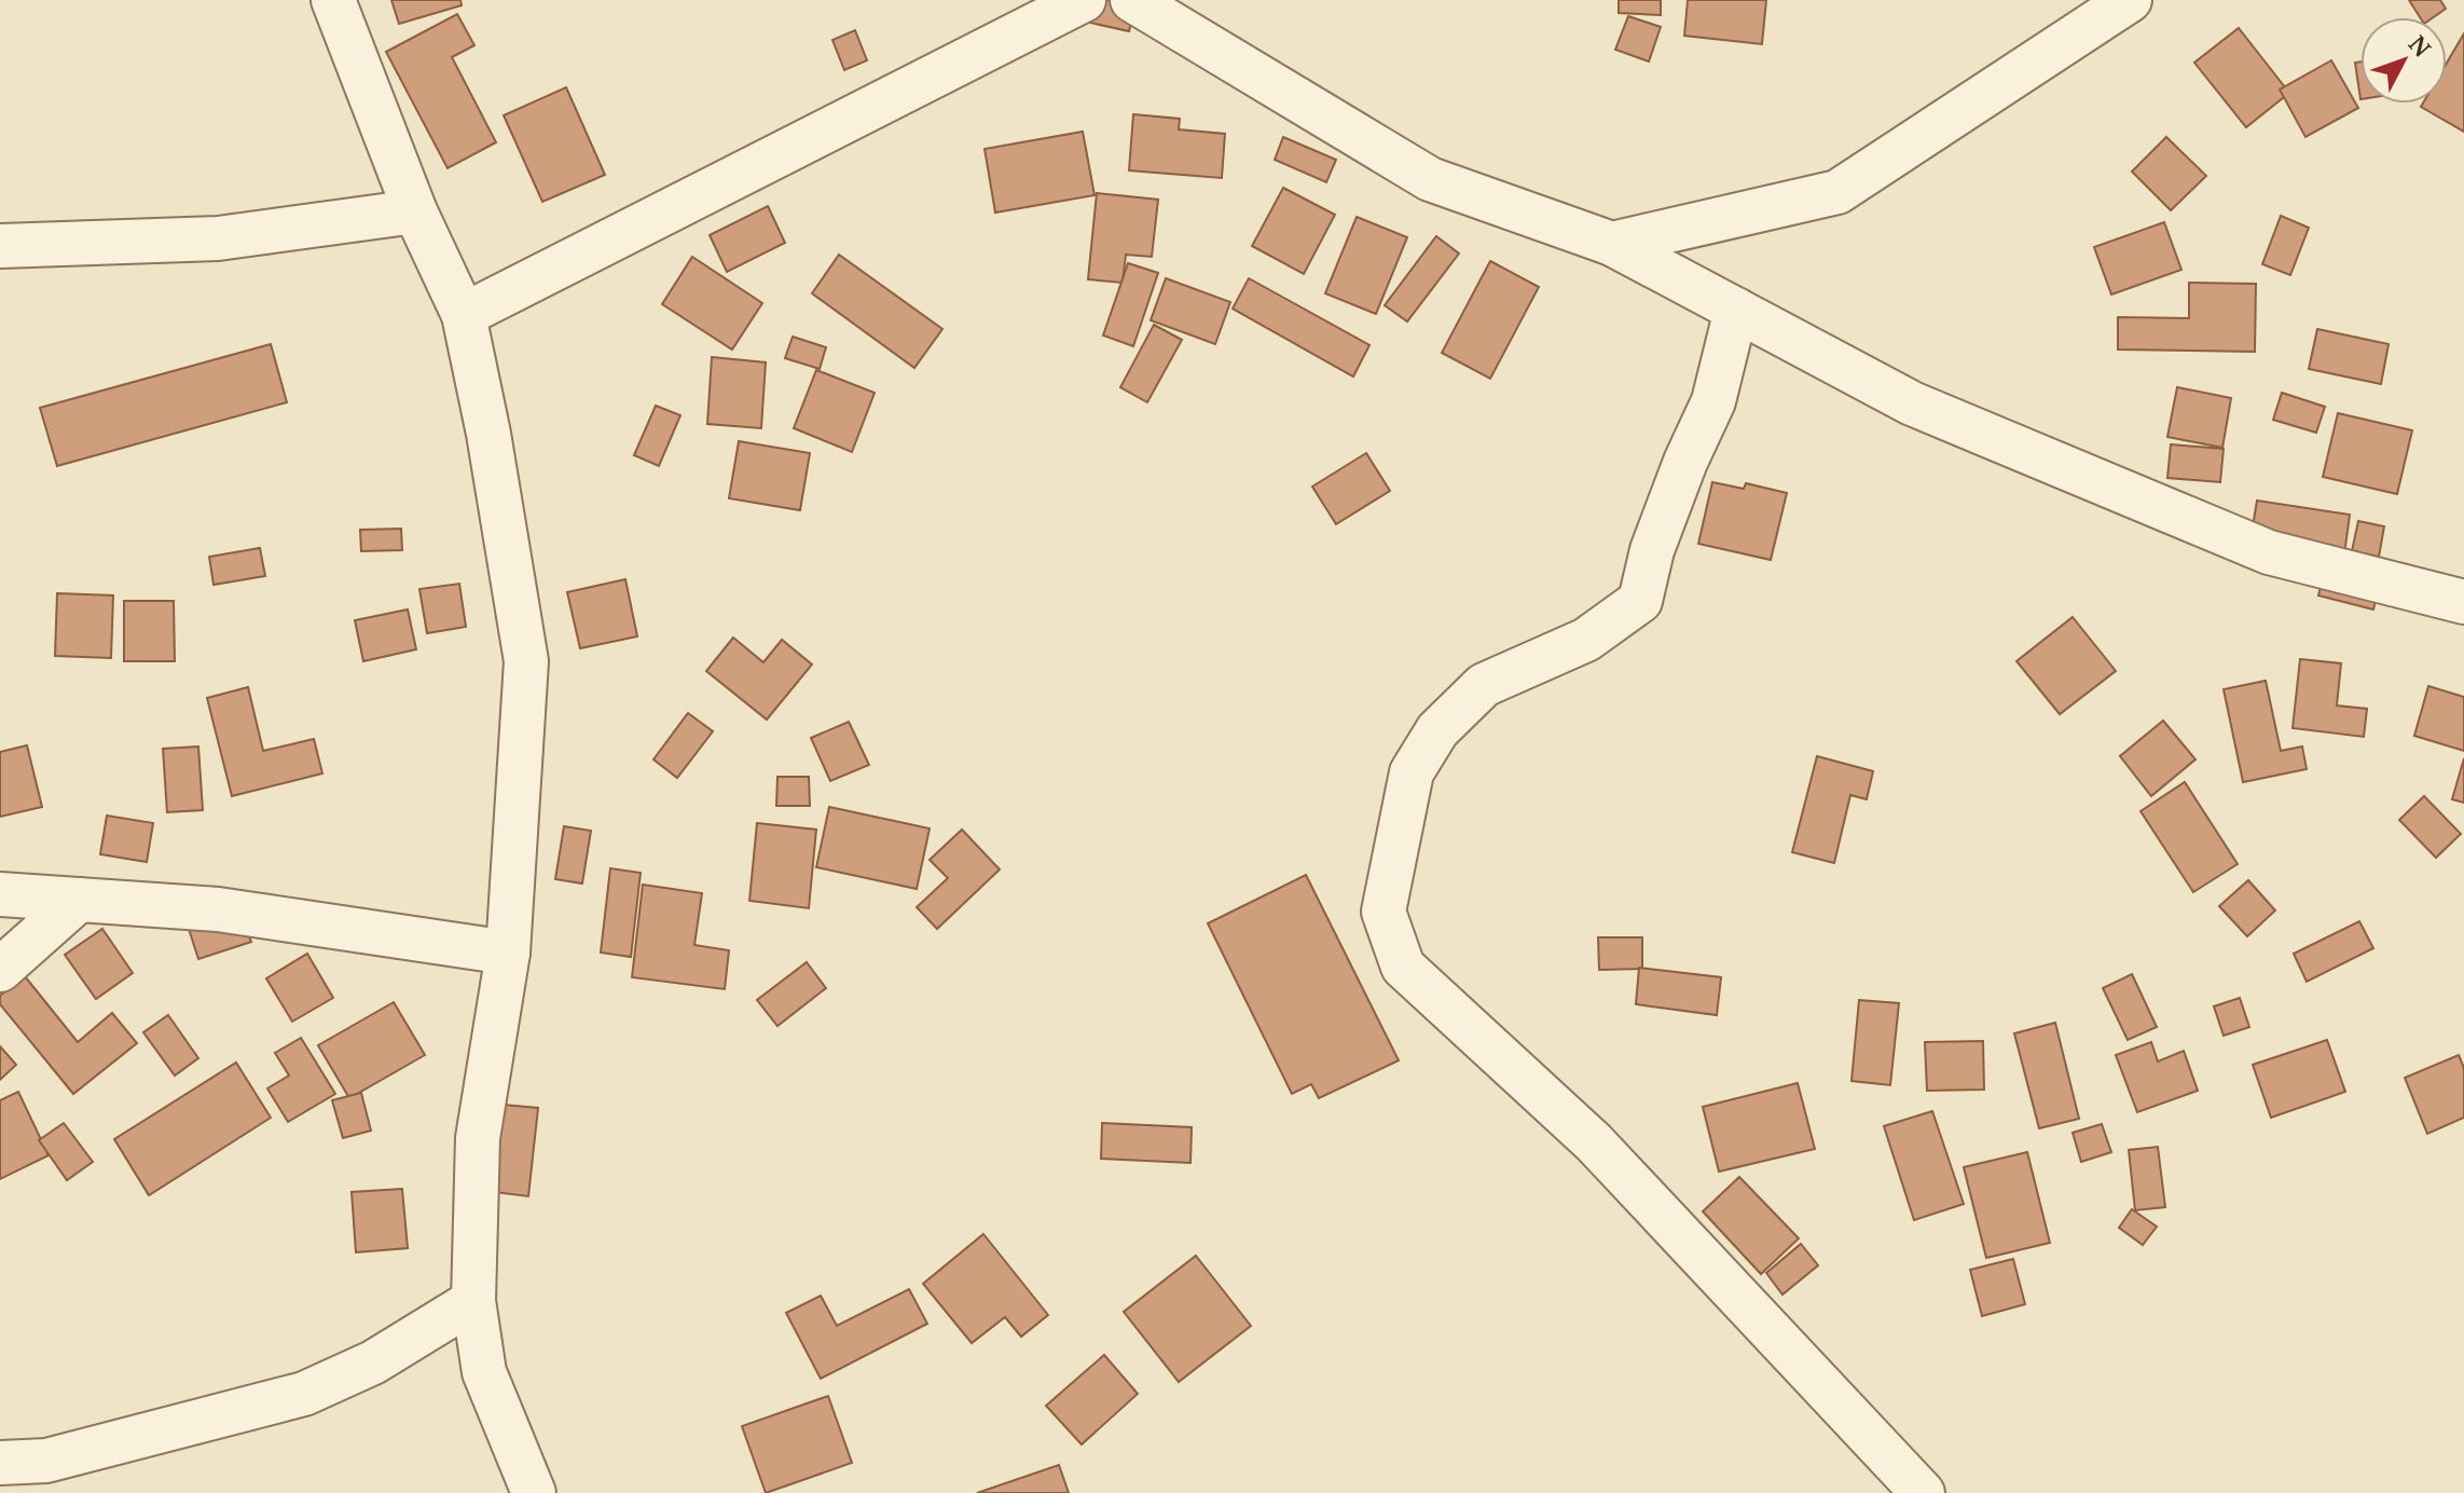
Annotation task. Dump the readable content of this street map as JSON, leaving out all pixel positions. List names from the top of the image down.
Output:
{
  "north": "top right"
}
